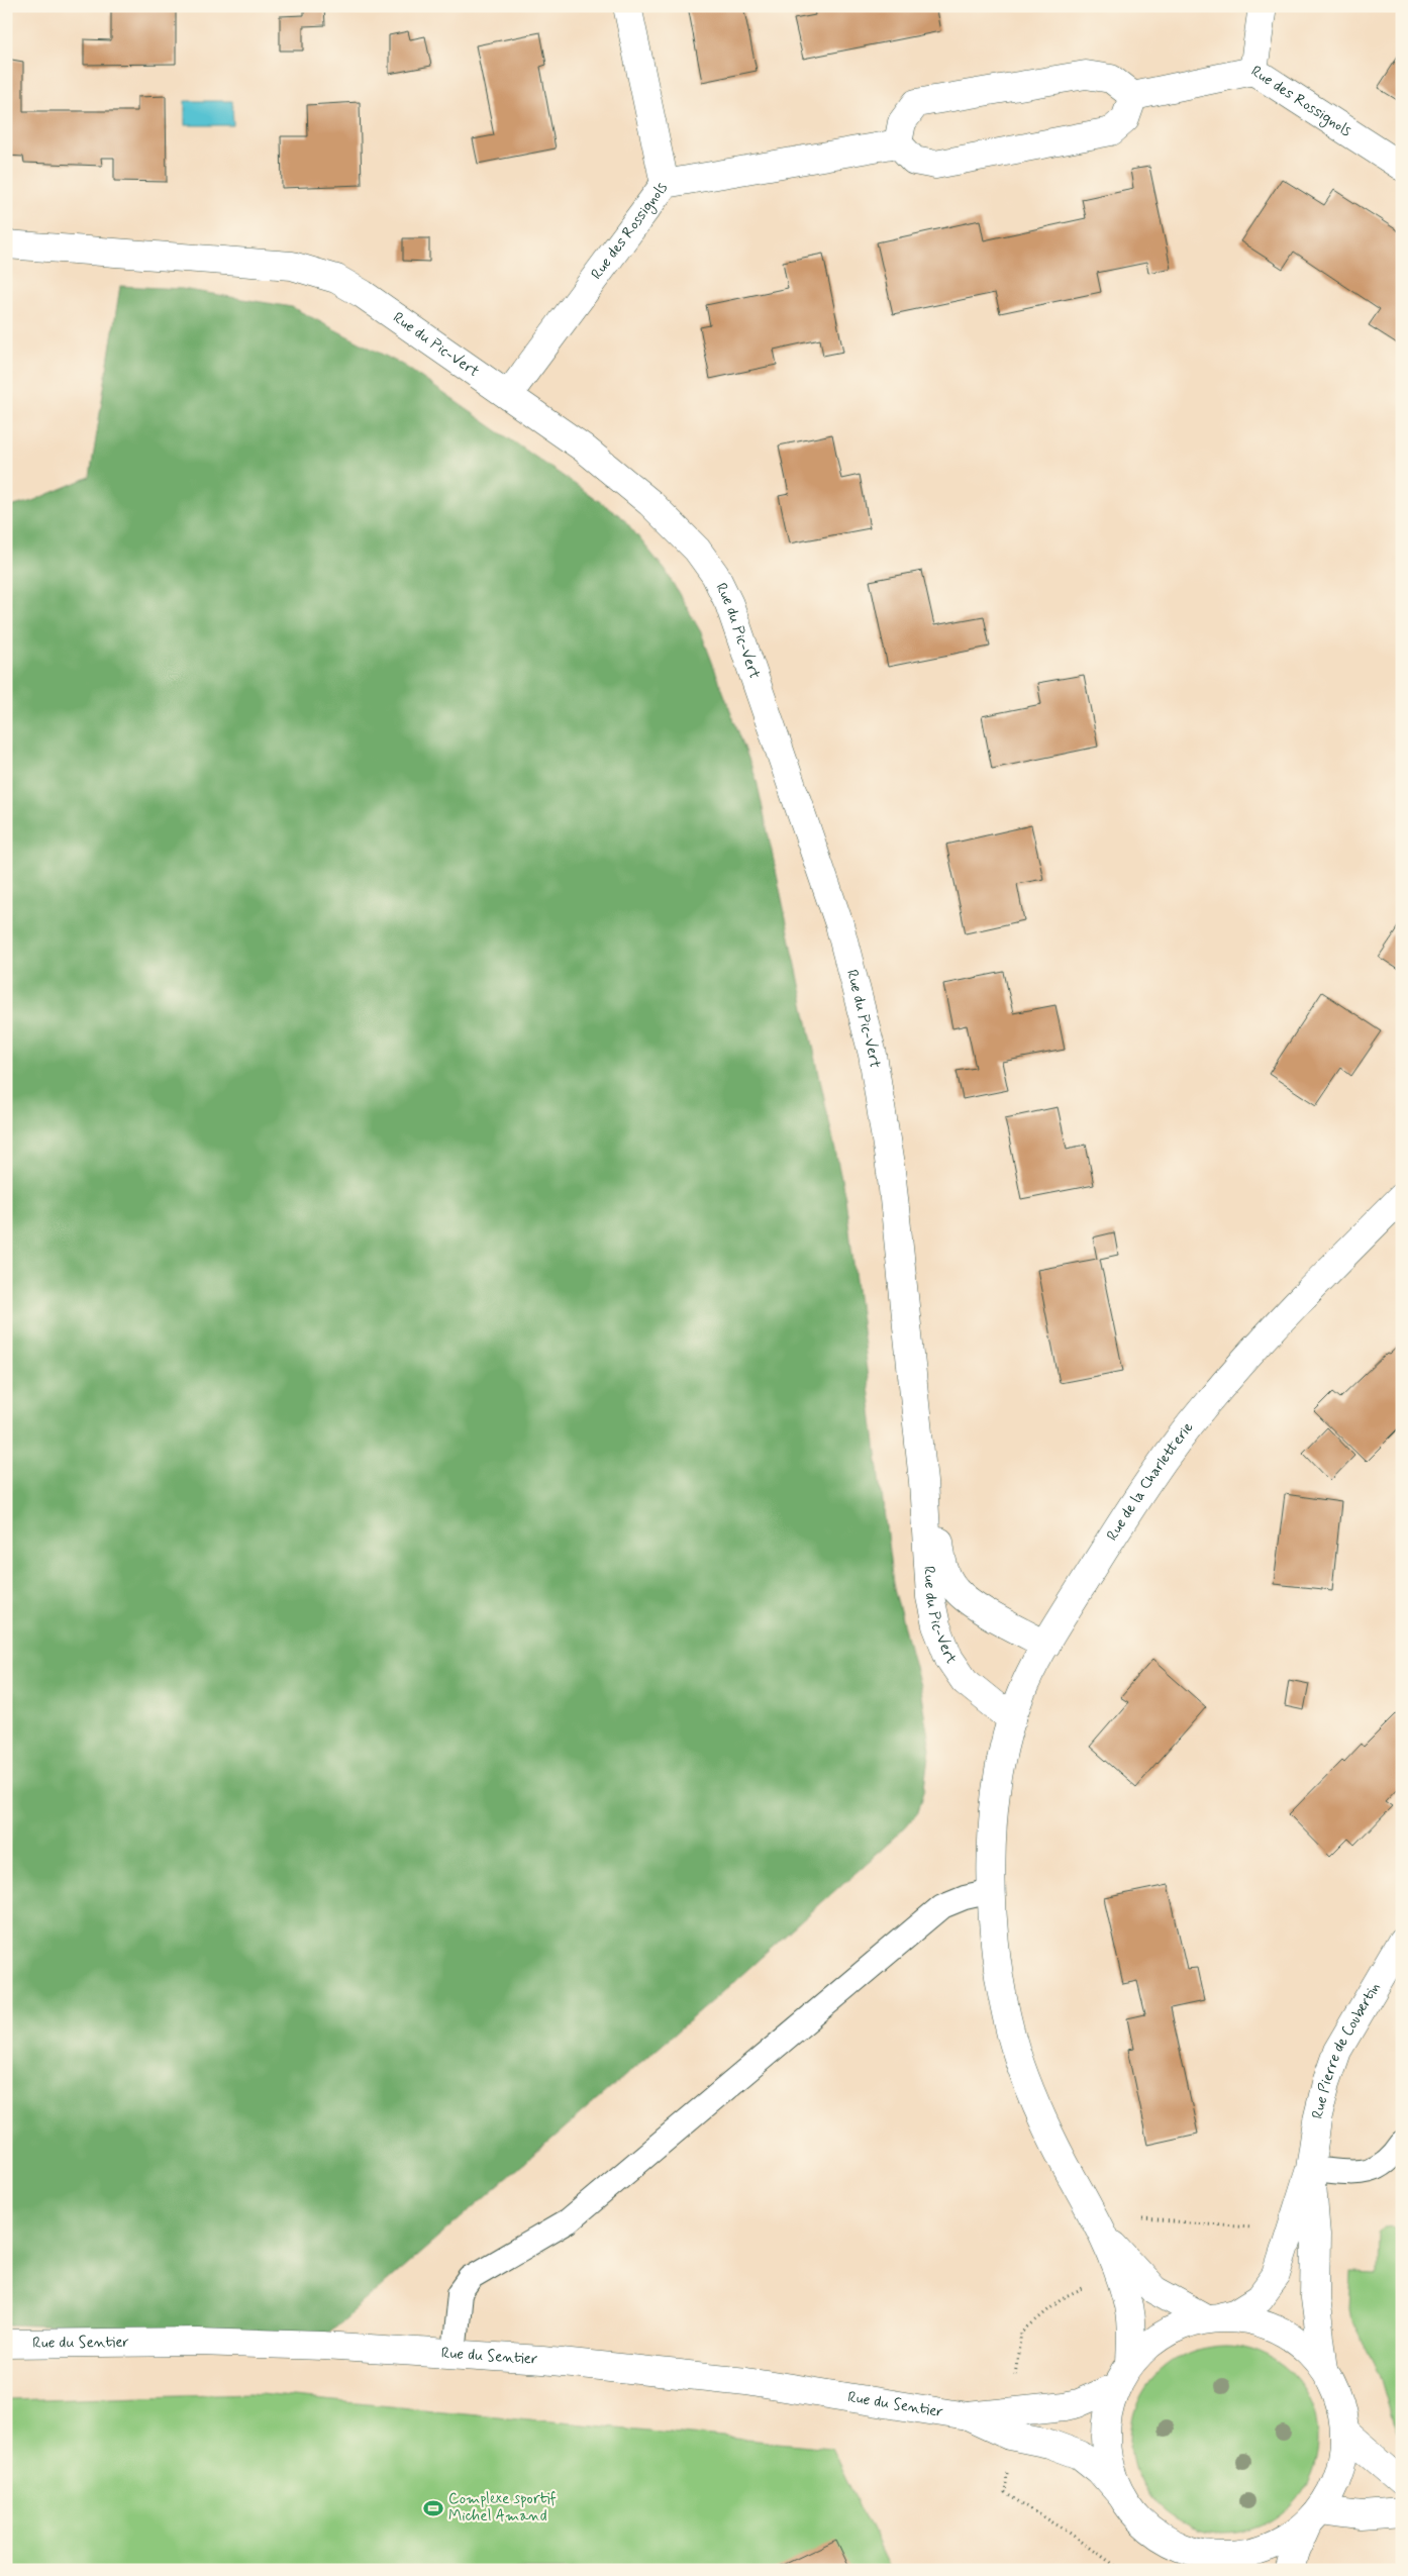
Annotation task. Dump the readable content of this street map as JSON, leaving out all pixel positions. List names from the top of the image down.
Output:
{
  "streets": {
    "street": [
      "Rue des Rossignols",
      "Rue du Pic-Vert",
      "Rue de la Charletterie",
      "Rue Pierre de Coubertin",
      "Rue du Sentier"
    ]
  },
  "crossings": [
    ["Rue des Rossignols", "Rue du Pic-Vert"],
    ["Rue du Pic-Vert", "Rue de la Charletterie"],
    ["Rue Pierre de Coubertin", "Rue du Sentier"]
  ],
  "places": {
    "sports": ["Complexe sportif Michel Amand"]
  }
}
